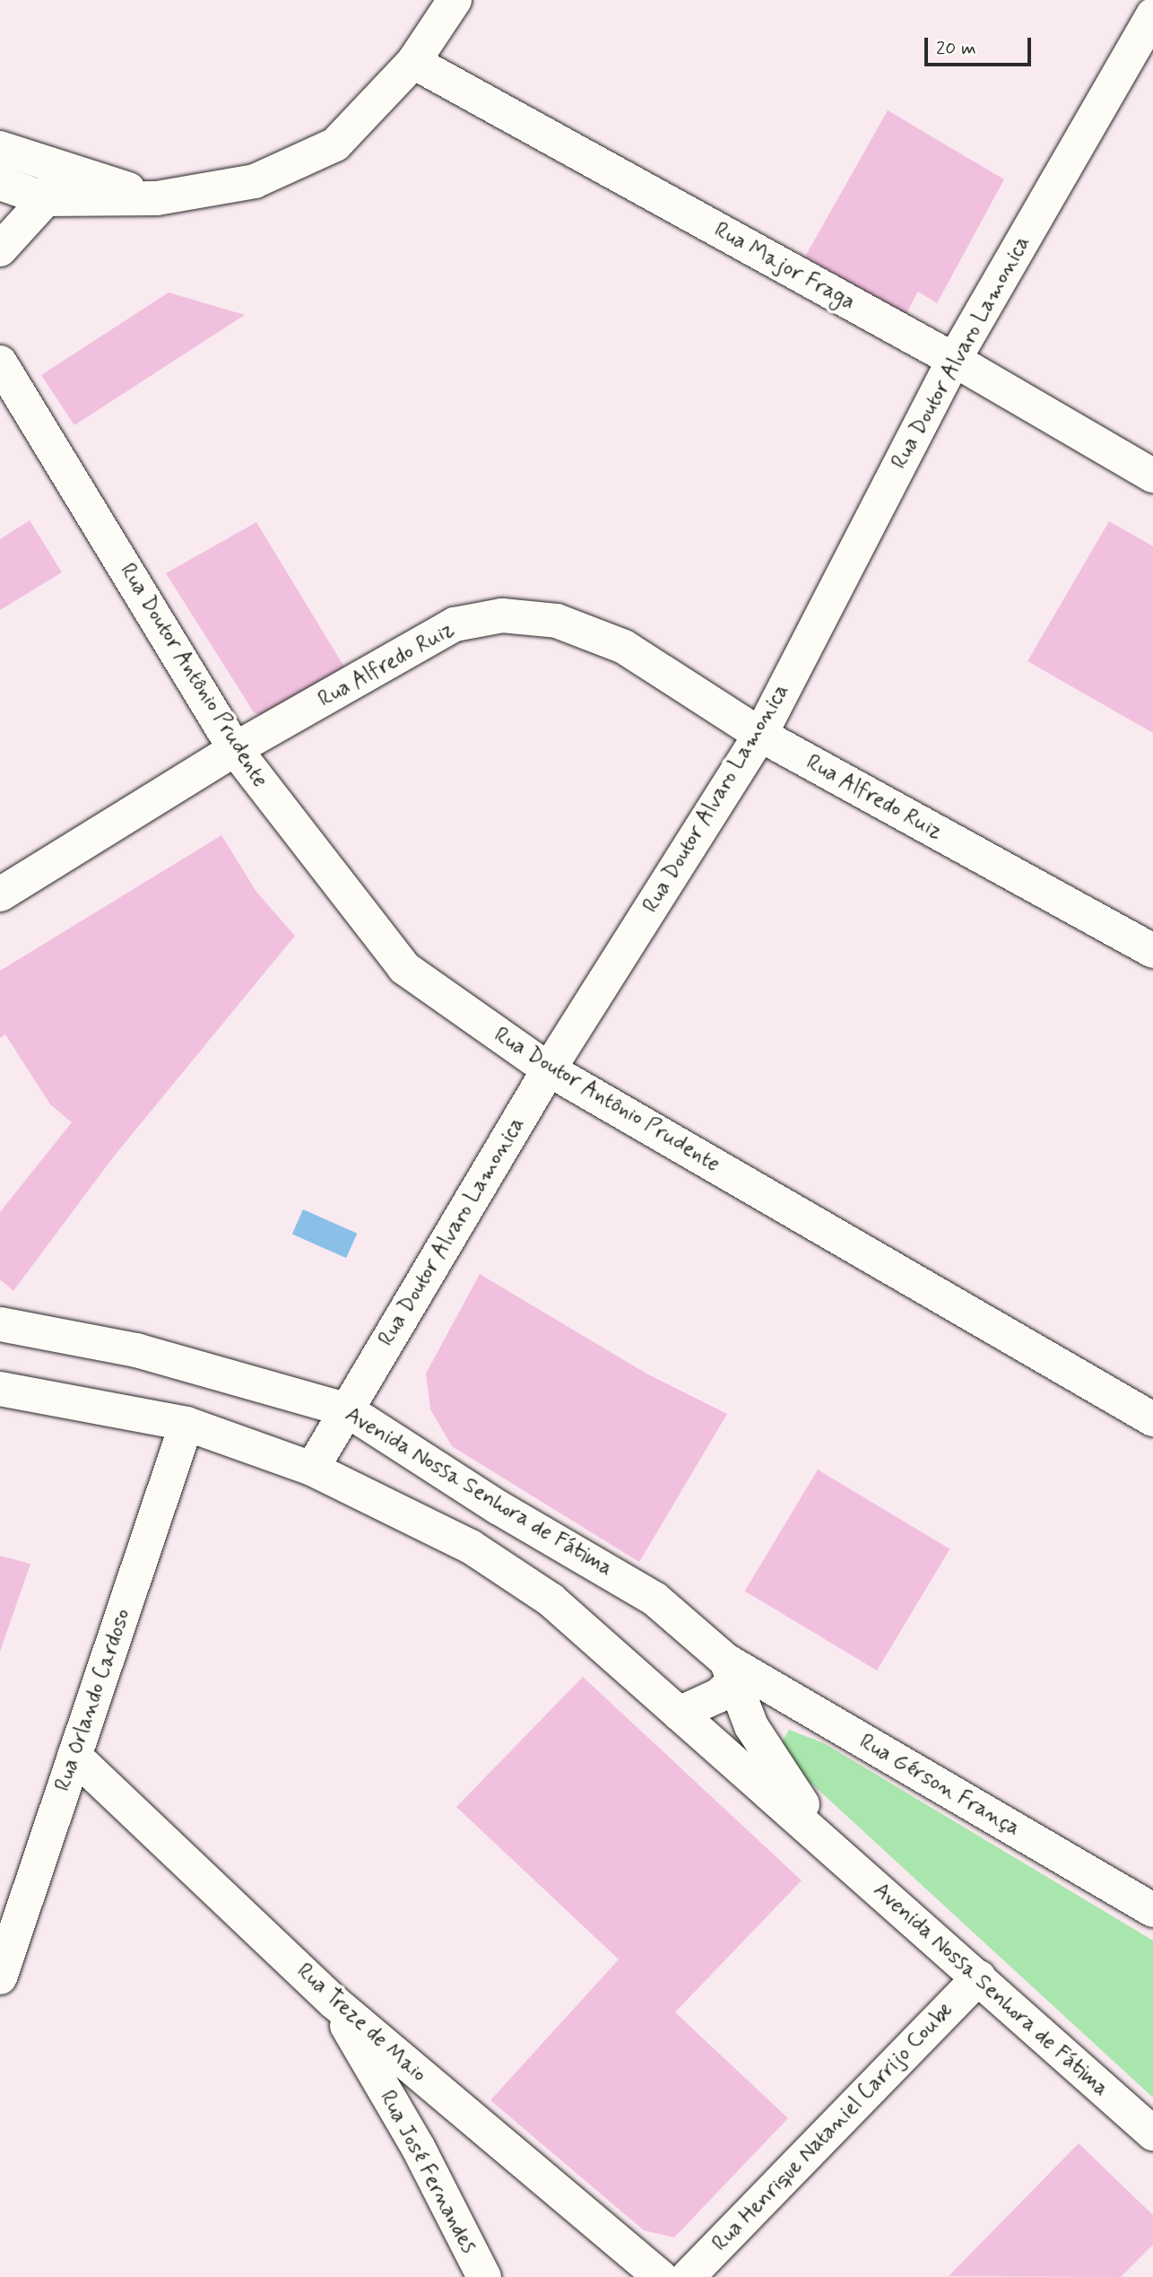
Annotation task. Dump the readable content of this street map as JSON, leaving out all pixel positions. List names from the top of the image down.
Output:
{
  "streets": {
    "street": [
      "Rua Major Fraga",
      "Rua Doutor Alvaro Lamonica",
      "Rua Alfredo Ruiz",
      "Rua Doutor Antônio Prudente",
      "Avenida Nossa Senhora de Fátima",
      "Rua Orlando Cardoso",
      "Rua Gérson França",
      "Rua Treze de Maio",
      "Rua Henrique Nataniel Carrijo Coube",
      "Rua José Fernandes"
    ]
  },
  "crossings": [
    ["Rua Major Fraga", "Rua Doutor Alvaro Lamonica"],
    ["Rua Doutor Alvaro Lamonica", "Rua Alfredo Ruiz"],
    ["Rua Doutor Alvaro Lamonica", "Rua Doutor Antônio Prudente"],
    ["Rua Doutor Alvaro Lamonica", "Avenida Nossa Senhora de Fátima"],
    ["Rua Alfredo Ruiz", "Rua Doutor Antônio Prudente"],
    ["Avenida Nossa Senhora de Fátima", "Rua Orlando Cardoso"],
    ["Avenida Nossa Senhora de Fátima", "Rua Gérson França"],
    ["Avenida Nossa Senhora de Fátima", "Rua Henrique Nataniel Carrijo Coube"],
    ["Rua Orlando Cardoso", "Rua Treze de Maio"],
    ["Rua Treze de Maio", "Rua José Fernandes"]
  ],
  "scale_bar": "20 m"
}
